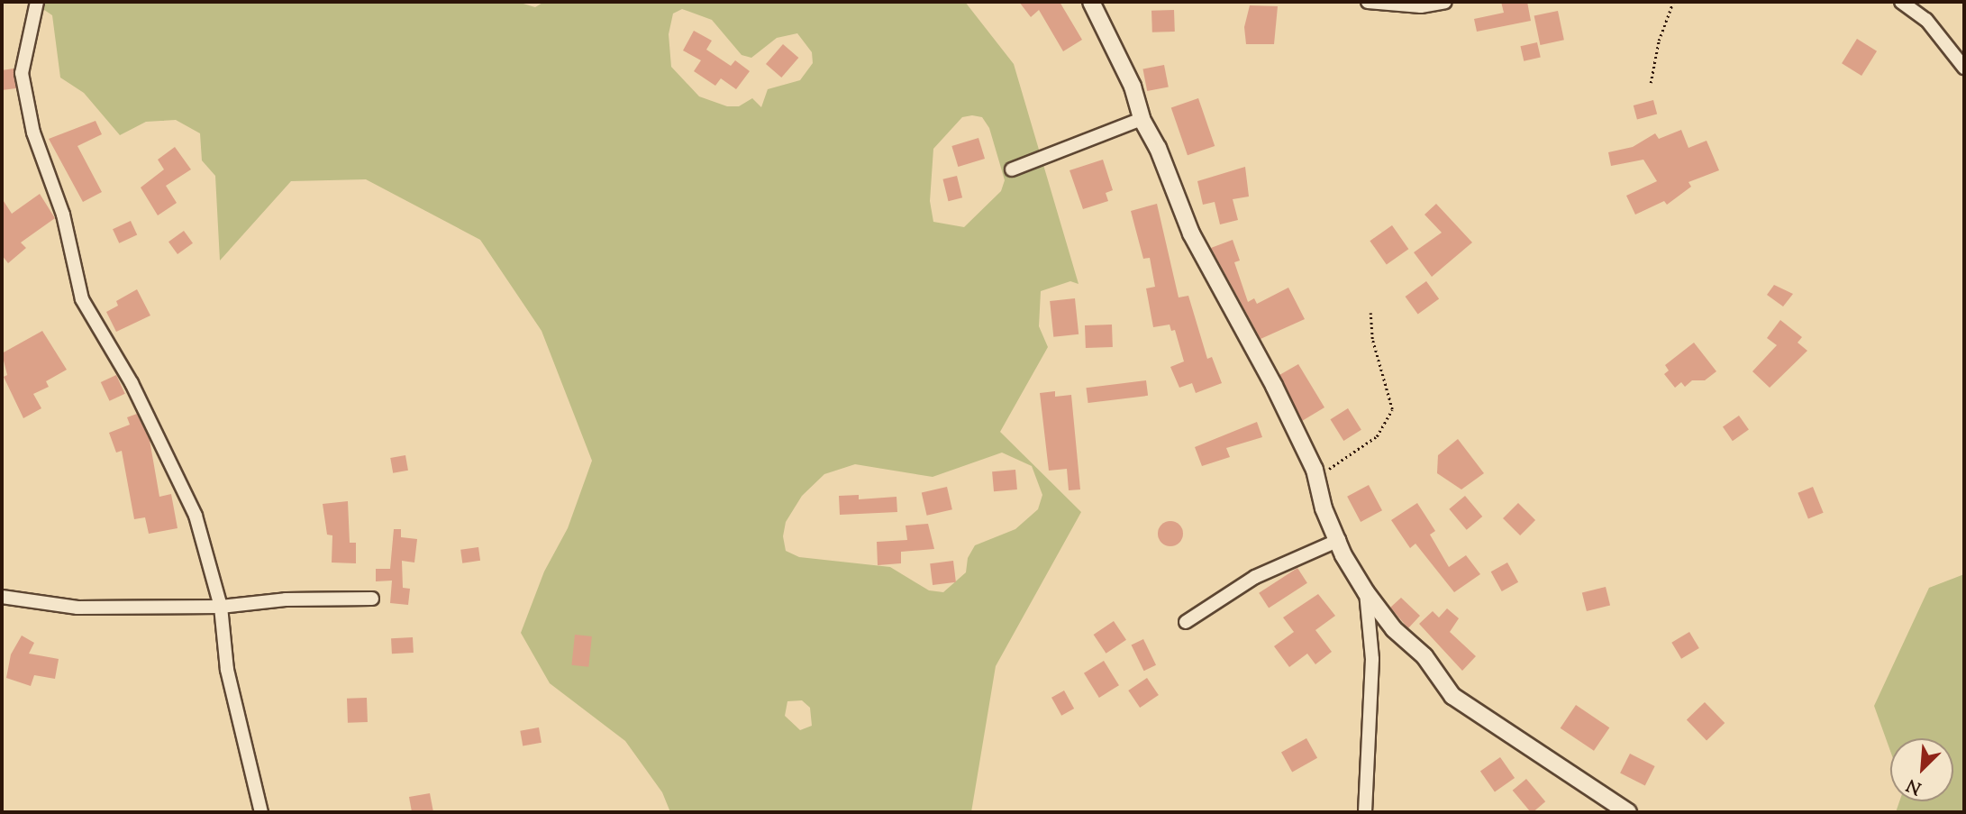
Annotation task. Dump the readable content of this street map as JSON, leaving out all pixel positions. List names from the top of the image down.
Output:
{
  "north": "bottom left"
}
